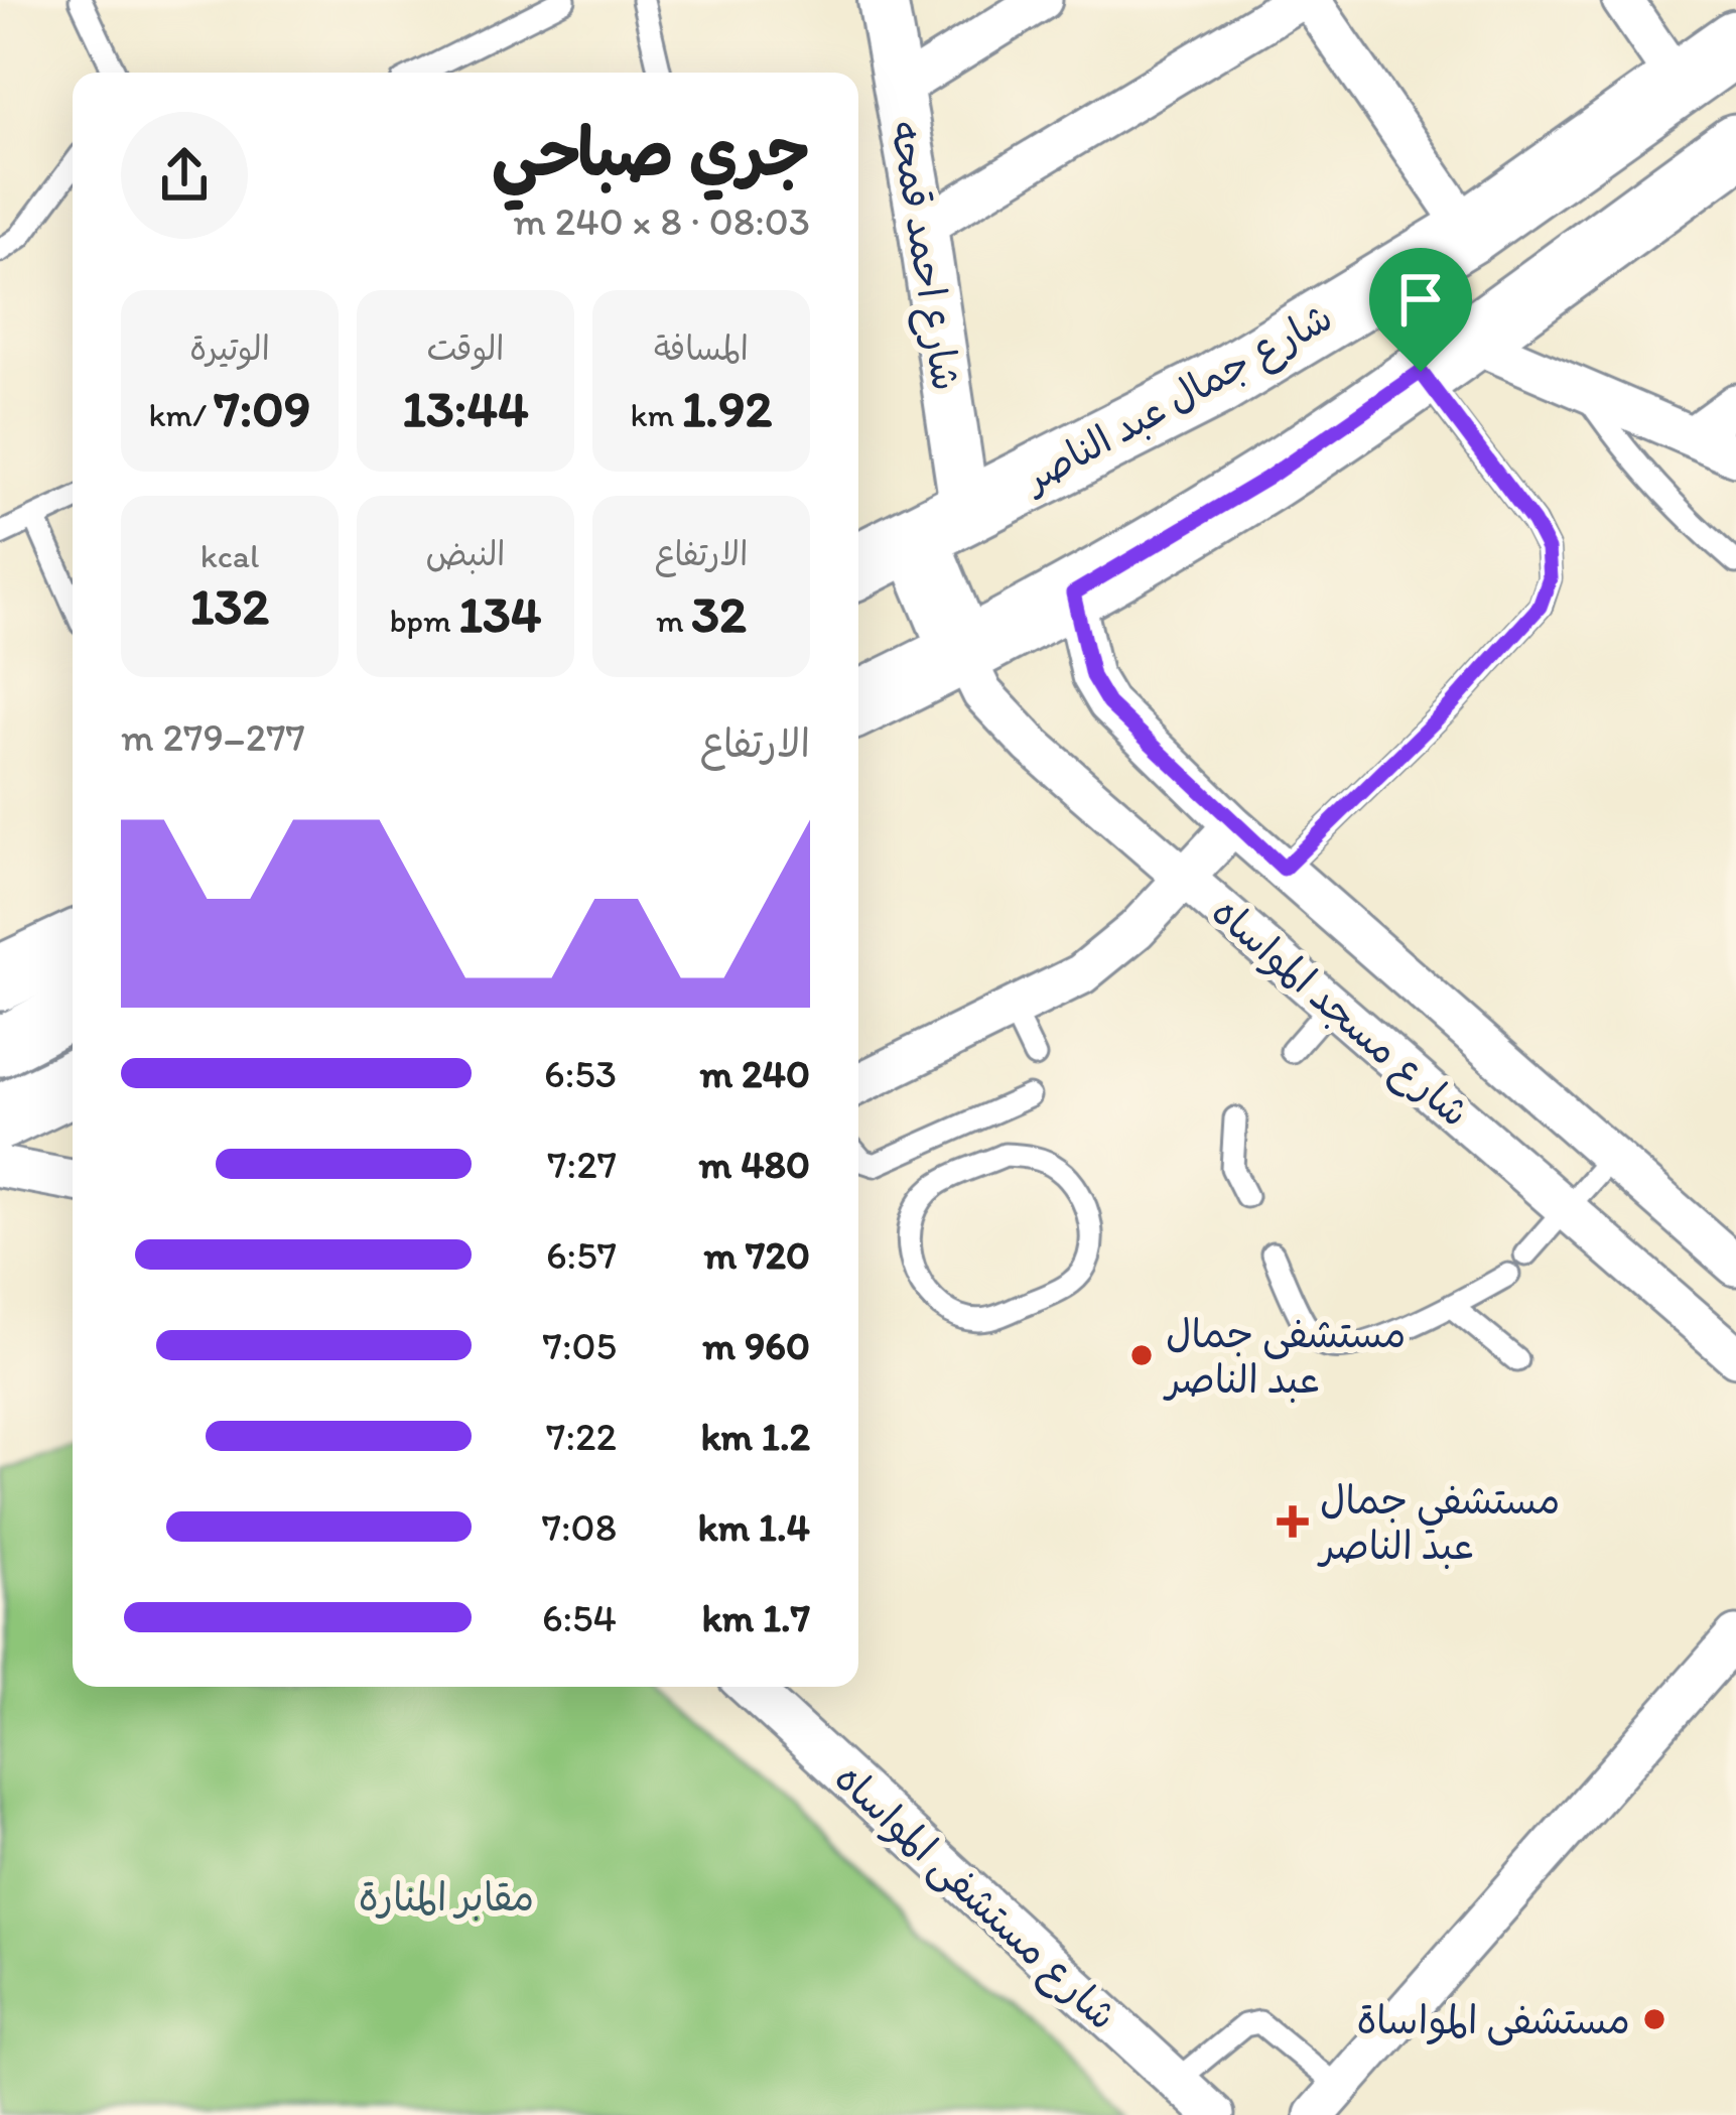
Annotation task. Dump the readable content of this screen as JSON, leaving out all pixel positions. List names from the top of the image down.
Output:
{
  "streets": {
    "main road": ["شارع جمال عبد الناصر"],
    "street": ["شارع احمد قمحه", "شارع مسجد المواساه", "شارع مستشفى المواساه"]
  },
  "crossings": [
    ["شارع احمد قمحه", "شارع جمال عبد الناصر"]
  ],
  "parks": ["مقابر المنارة"],
  "places": {
    "other": ["مستشفى جمال عبد الناصر", "مستشفى المواساة"],
    "health": ["مستشفي جمال عبد الناصر"]
  },
  "page": {
    "heading": ["جري صباحي", "08:03 · 8 × 240 m"],
    "stats": [
      ["المسافة", "1.92 km"],
      ["الوقت", "13:44"],
      ["الوتيرة", "7:09 /km"],
      ["الارتفاع", "32 m"],
      ["النبض", "134 bpm"],
      ["kcal", "132"]
    ],
    "chart": ["الارتفاع", "277–279 m"],
    "list": [
      {
        "name": "240 m",
        "note": "6:53"
      },
      {
        "name": "480 m",
        "note": "7:27"
      },
      {
        "name": "720 m",
        "note": "6:57"
      },
      {
        "name": "960 m",
        "note": "7:05"
      },
      {
        "name": "1.2 km",
        "note": "7:22"
      },
      {
        "name": "1.4 km",
        "note": "7:08"
      },
      {
        "name": "1.7 km",
        "note": "6:54"
      }
    ]
  }
}
